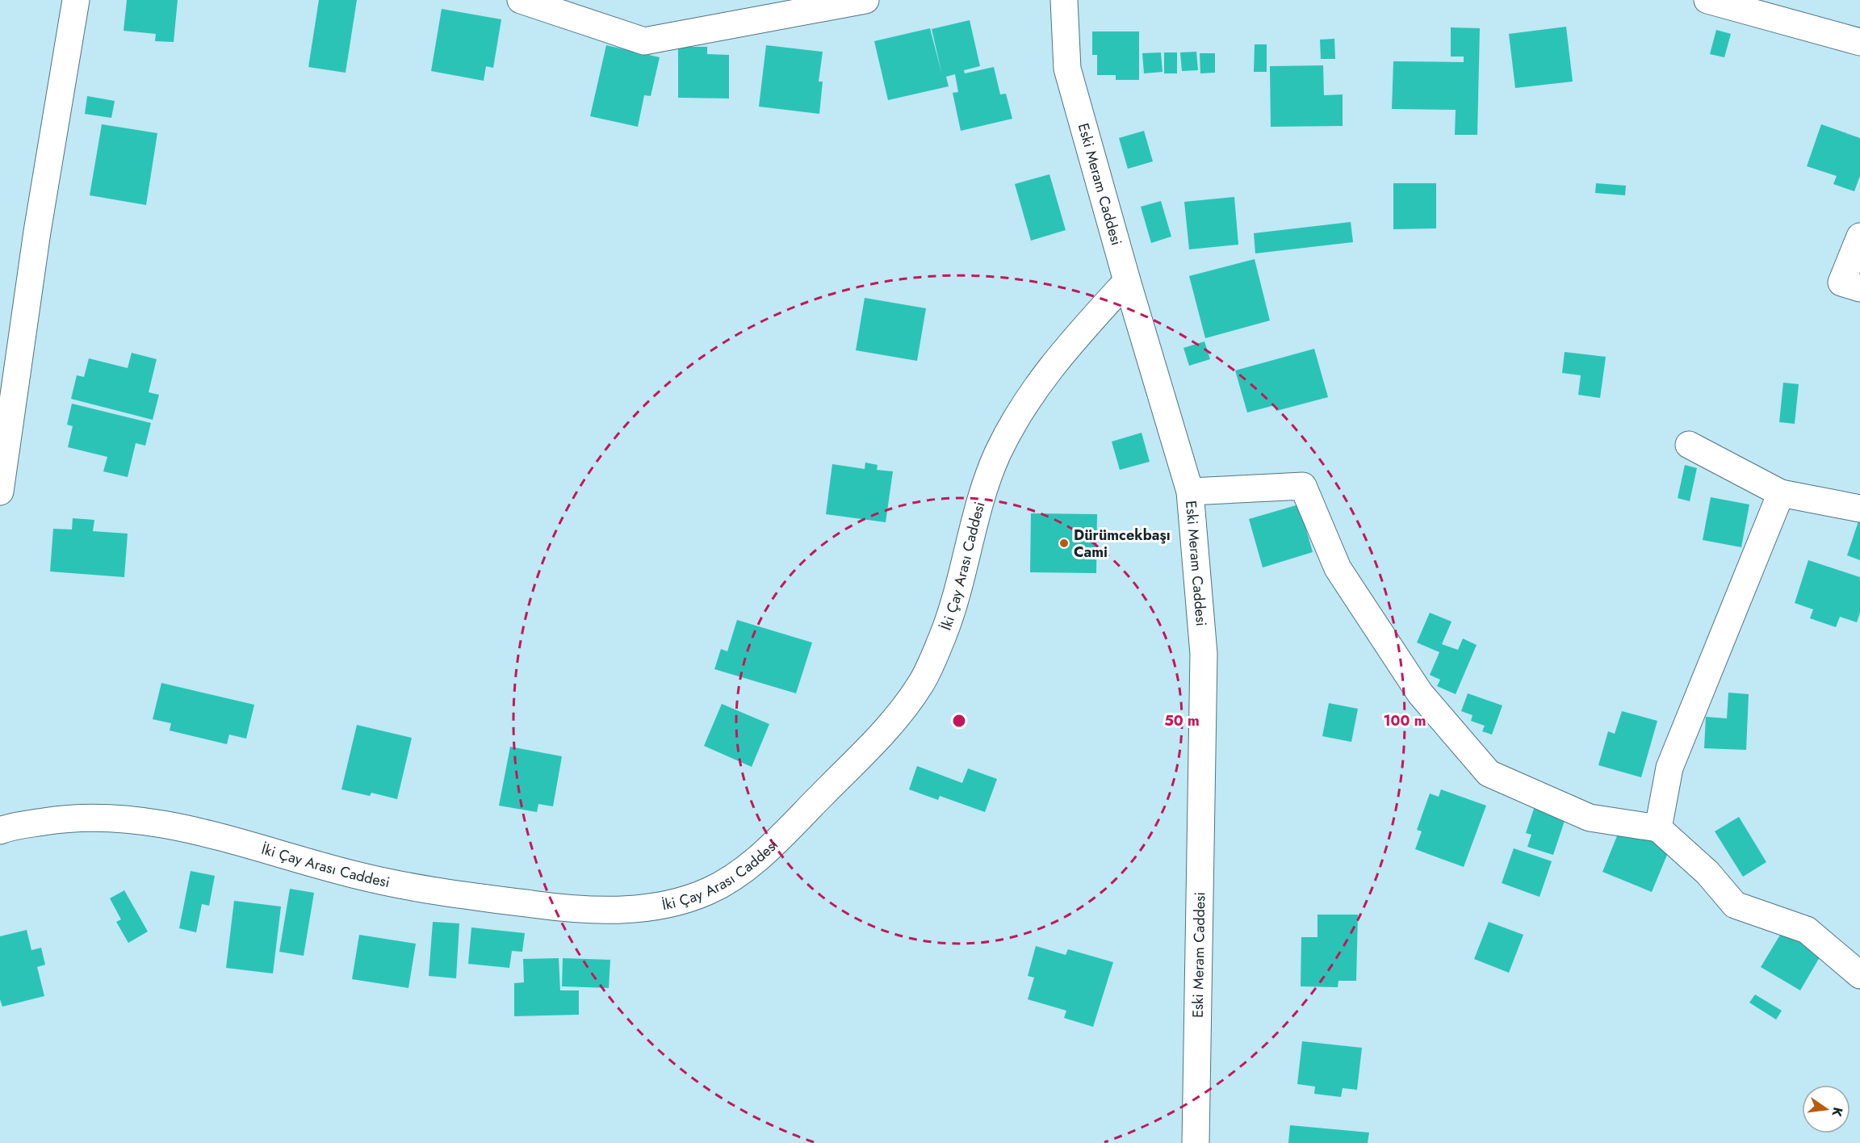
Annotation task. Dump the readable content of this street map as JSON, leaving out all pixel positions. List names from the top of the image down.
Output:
{
  "streets": {
    "street": ["Eski Meram Caddesi", "İki Çay Arası Caddesi"]
  },
  "crossings": [
    ["Eski Meram Caddesi", "İki Çay Arası Caddesi"]
  ],
  "places": ["Dürümcekbaşı Cami"],
  "north": "right",
  "rings": ["50 m", "100 m"]
}
